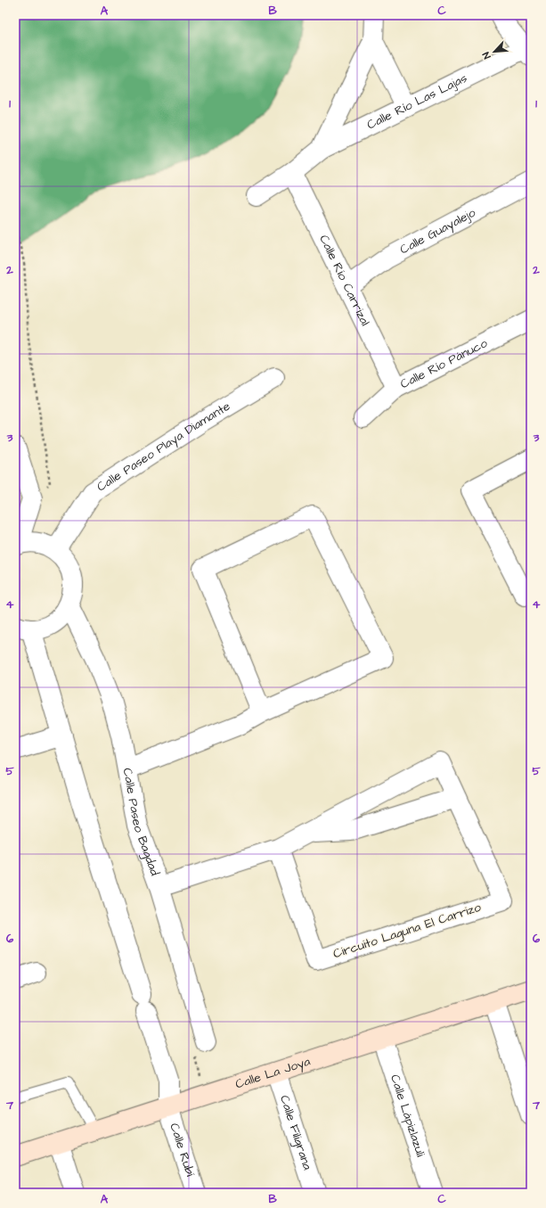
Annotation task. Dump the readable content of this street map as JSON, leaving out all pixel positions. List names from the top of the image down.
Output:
{
  "streets": {
    "street": [
      "Calle Río Las Lajas",
      "Calle Guayalejo",
      "Calle Río Carrizal",
      "Calle Río Pánuco",
      "Calle Paseo Playa Diamante",
      "Calle Paseo Bagdad",
      "Circuito Laguna El Carrizo",
      "Calle La Joya",
      "Calle Lápizlazuli",
      "Calle Filigrana",
      "Calle Rubí"
    ]
  },
  "crossings": [
    ["Calle Guayalejo", "Calle Río Carrizal"],
    ["Calle Río Carrizal", "Calle Río Pánuco"],
    ["Calle Paseo Bagdad", "Circuito Laguna El Carrizo"],
    ["Calle La Joya", "Calle Lápizlazuli"],
    ["Calle La Joya", "Calle Filigrana"],
    ["Calle La Joya", "Calle Rubí"]
  ],
  "north": "bottom left",
  "grid": {
    "columns": ["A", "B", "C"],
    "rows": [
      "1",
      "2",
      "3",
      "4",
      "5",
      "6",
      "7"
    ]
  }
}
